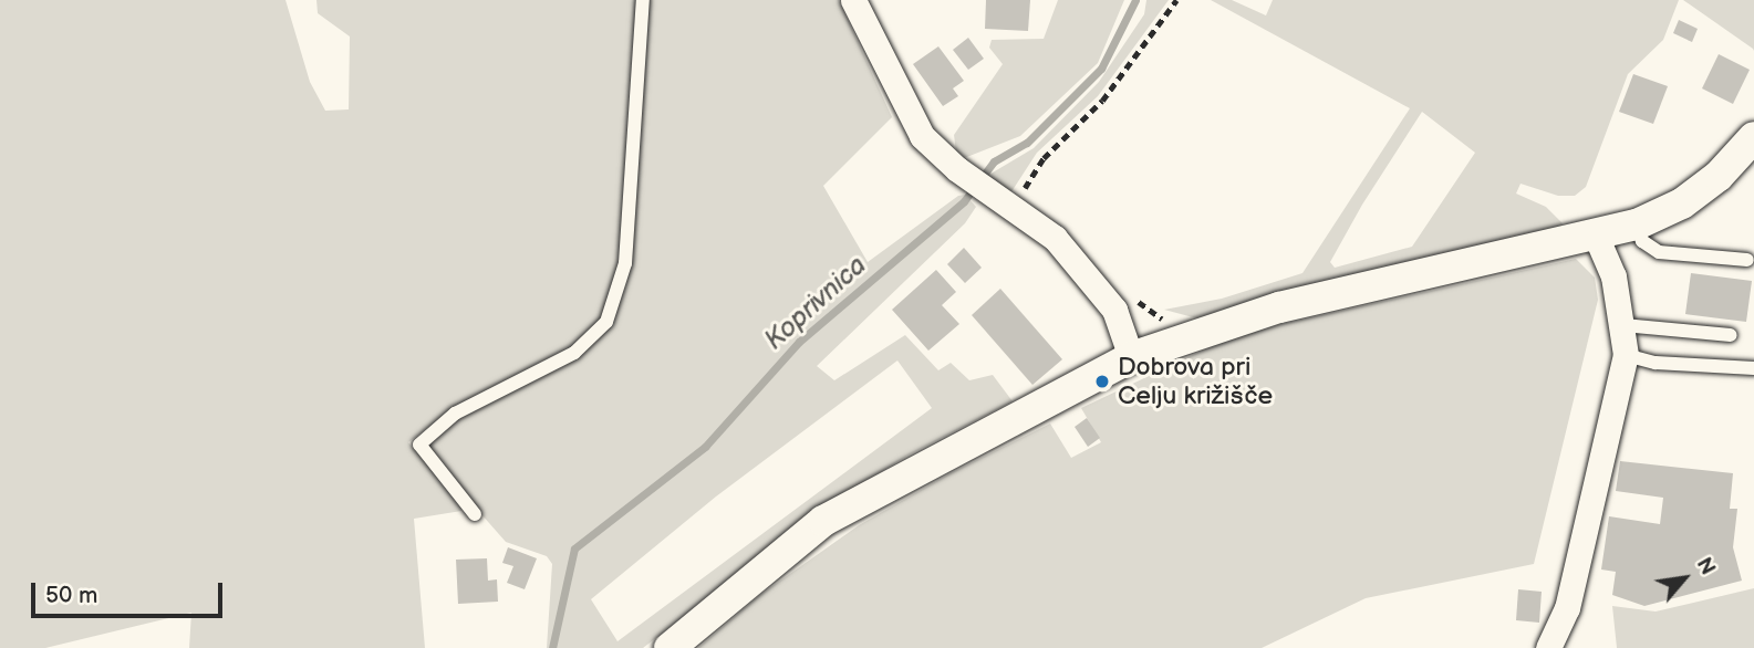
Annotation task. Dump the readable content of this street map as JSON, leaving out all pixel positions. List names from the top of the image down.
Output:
{
  "water": ["Koprivnica"],
  "places": ["Dobrova pri Celju križišče"],
  "scale_bar": "50 m",
  "north": "top right"
}
